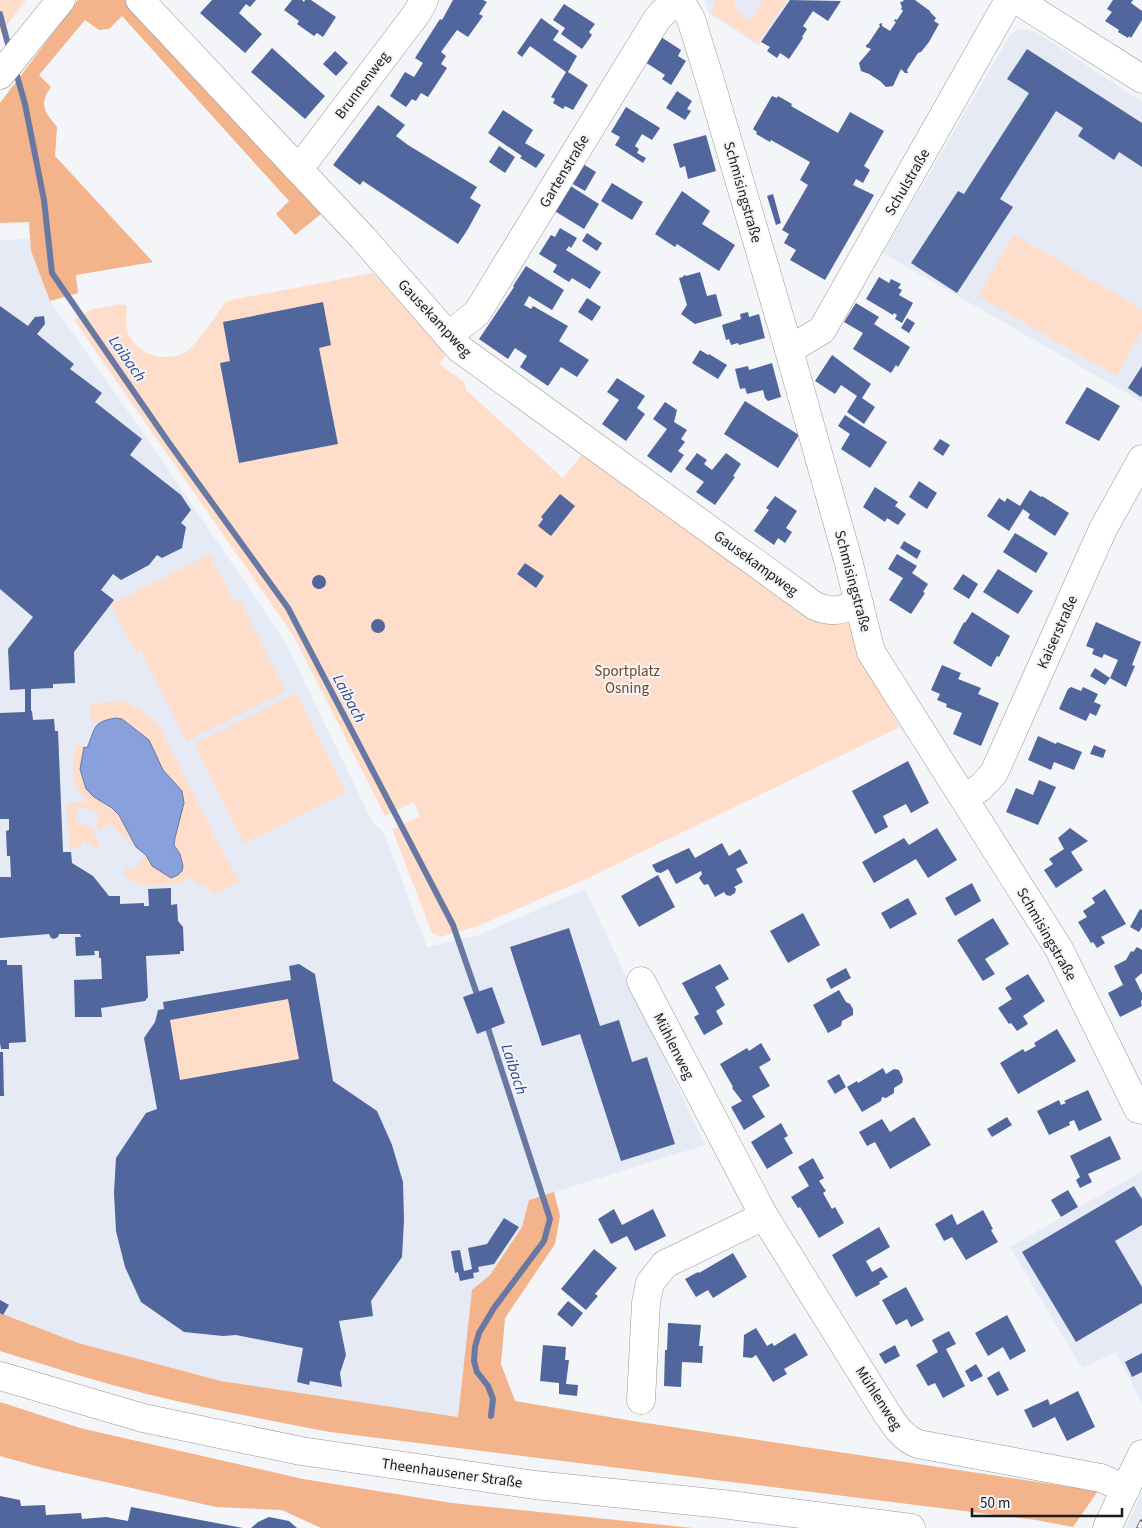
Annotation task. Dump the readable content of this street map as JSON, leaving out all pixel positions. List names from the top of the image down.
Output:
{
  "streets": {
    "street": [
      "Brunnenweg",
      "Gartenstraße",
      "Schulstraße",
      "Schmisingstraße",
      "Gausekampweg",
      "Kaiserstraße",
      "Mühlenweg",
      "Theenhausener Straße"
    ]
  },
  "crossings": [
    ["Brunnenweg", "Gausekampweg"],
    ["Gartenstraße", "Gausekampweg"],
    ["Schulstraße", "Schmisingstraße"],
    ["Schmisingstraße", "Gausekampweg"],
    ["Schmisingstraße", "Kaiserstraße"]
  ],
  "water": ["Laibach"],
  "parks": ["Sportplatz Osning"],
  "scale_bar": "50 m"
}
